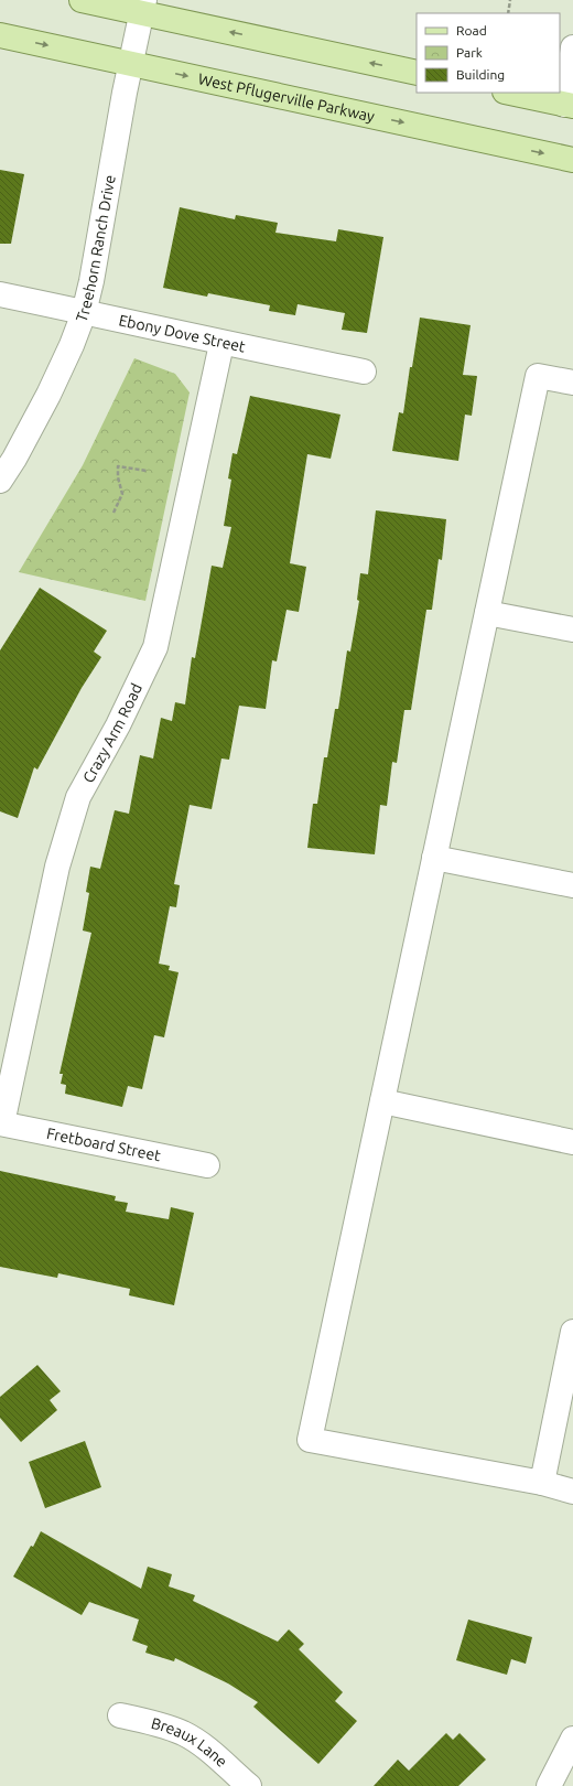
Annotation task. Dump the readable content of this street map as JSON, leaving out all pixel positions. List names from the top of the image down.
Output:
{
  "streets": {
    "main road": ["West Pflugerville Parkway"],
    "street": [
      "Treehorn Ranch Drive",
      "Ebony Dove Street",
      "Crazy Arm Road",
      "Fretboard Street",
      "Breaux Lane"
    ]
  },
  "crossings": [
    ["West Pflugerville Parkway", "Treehorn Ranch Drive"],
    ["Treehorn Ranch Drive", "Ebony Dove Street"],
    ["Ebony Dove Street", "Crazy Arm Road"],
    ["Crazy Arm Road", "Fretboard Street"]
  ],
  "legend": ["Road", "Park", "Building"]
}
